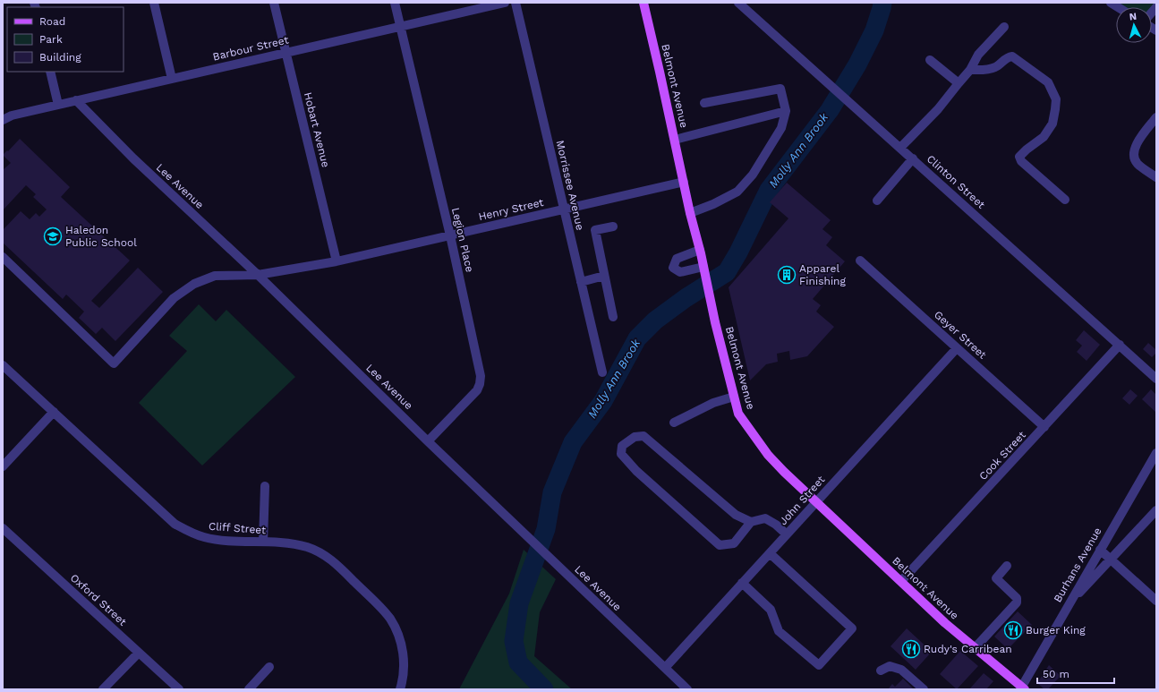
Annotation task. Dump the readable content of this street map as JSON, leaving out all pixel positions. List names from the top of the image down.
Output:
{
  "streets": {
    "main road": ["Belmont Avenue"],
    "street": [
      "Barbour Street",
      "Hobart Avenue",
      "Clinton Street",
      "Morrissee Avenue",
      "Lee Avenue",
      "Henry Street",
      "Legion Place",
      "Geyer Street",
      "Cook Street",
      "John Street",
      "Cliff Street",
      "Burhans Avenue",
      "Oxford Street"
    ]
  },
  "crossings": [
    ["Barbour Street", "Hobart Avenue"],
    ["Barbour Street", "Lee Avenue"],
    ["Barbour Street", "Legion Place"],
    ["Belmont Avenue", "Henry Street"],
    ["Belmont Avenue", "Cook Street"],
    ["Belmont Avenue", "John Street"],
    ["Belmont Avenue", "Burhans Avenue"],
    ["Hobart Avenue", "Henry Street"],
    ["Clinton Street", "Cook Street"],
    ["Morrissee Avenue", "Henry Street"],
    ["Lee Avenue", "Henry Street"],
    ["Lee Avenue", "Legion Place"],
    ["Lee Avenue", "John Street"],
    ["Henry Street", "Legion Place"],
    ["Geyer Street", "Cook Street"],
    ["Geyer Street", "John Street"]
  ],
  "water": ["Molly Ann Brook"],
  "places": {
    "school or university": ["Haledon Public School"],
    "building": ["Apparel Finishing"],
    "restaurant": ["Burger King", "Rudy's Carribean"]
  },
  "legend": ["Road", "Park", "Building"],
  "scale_bar": "50 m",
  "north": "top"
}
